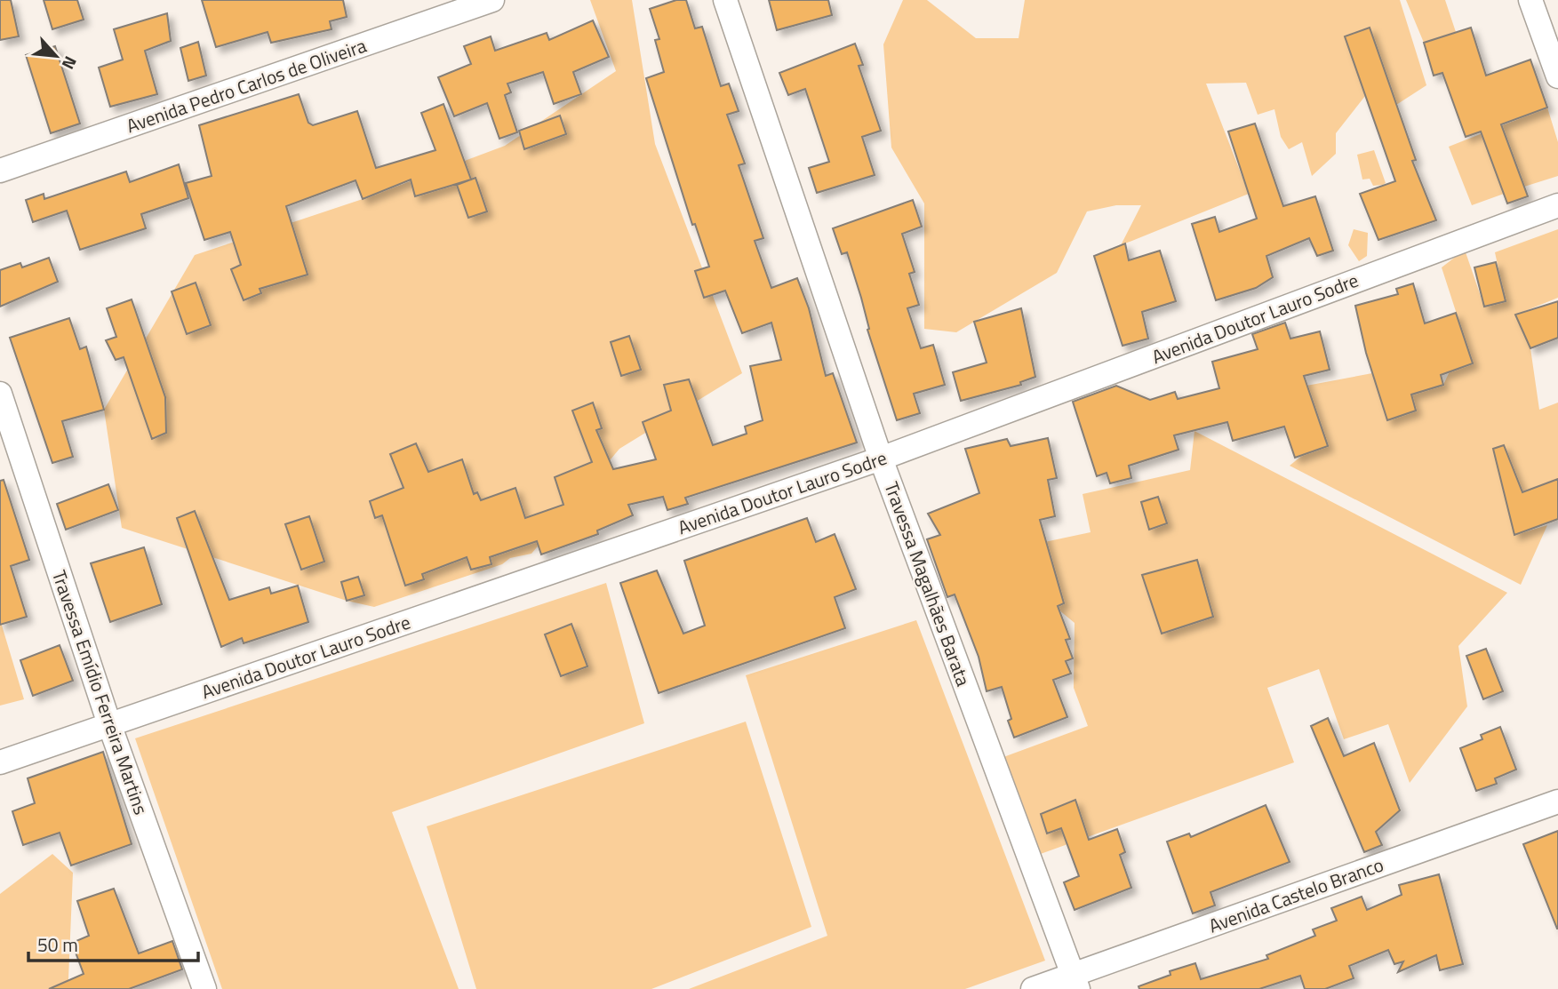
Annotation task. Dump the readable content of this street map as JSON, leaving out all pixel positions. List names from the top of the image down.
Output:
{
  "streets": {
    "street": [
      "Avenida Pedro Carlos de Oliveira",
      "Avenida Doutor Lauro Sodre",
      "Travessa Magalhães Barata",
      "Travessa Emídio Ferreira Martins",
      "Avenida Castelo Branco"
    ]
  },
  "crossings": [
    ["Avenida Doutor Lauro Sodre", "Travessa Magalhães Barata"],
    ["Avenida Doutor Lauro Sodre", "Travessa Emídio Ferreira Martins"],
    ["Travessa Magalhães Barata", "Avenida Castelo Branco"]
  ],
  "scale_bar": "50 m",
  "north": "bottom right"
}
